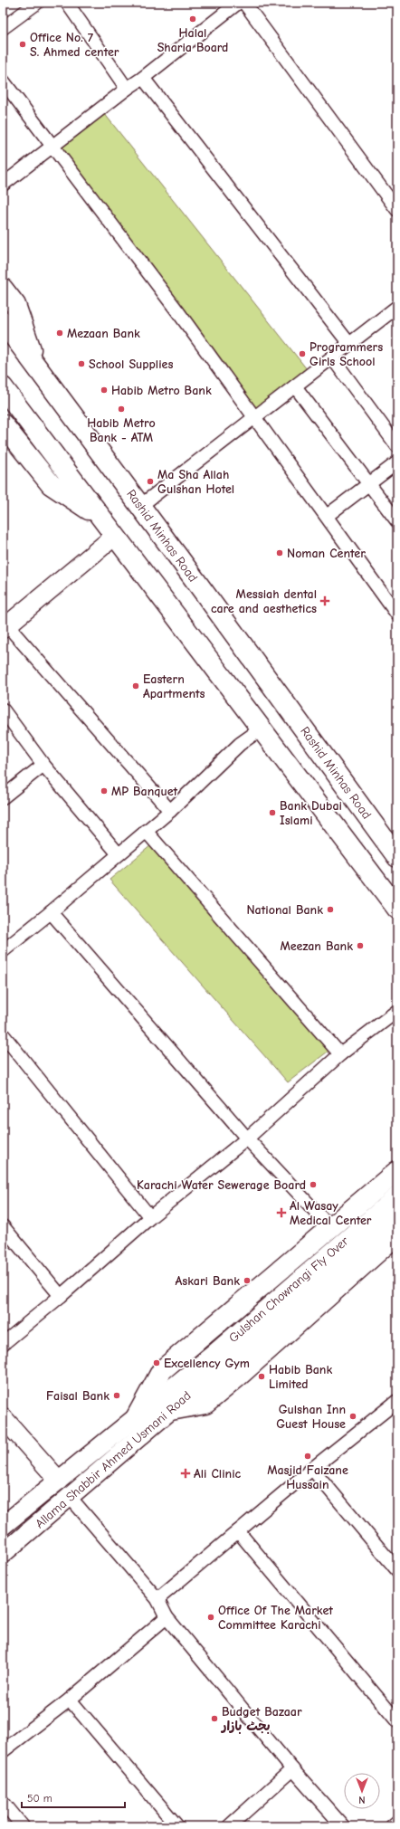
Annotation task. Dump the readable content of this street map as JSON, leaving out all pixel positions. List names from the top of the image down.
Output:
{
  "streets": {
    "main road": ["Rashid Minhas Road", "Gulshan Chowrangi Fly Over", "Allama Shabbir Ahmed Usmani Road"]
  },
  "crossings": [
    ["Gulshan Chowrangi Fly Over", "Allama Shabbir Ahmed Usmani Road"]
  ],
  "places": {
    "other": [
      "Halal Sharia Board",
      "Office No. 7 S. Ahmed center",
      "Mezaan Bank",
      "Programmers Girls School",
      "School Supplies",
      "Habib Metro Bank",
      "Habib Metro Bank - ATM",
      "Ma Sha Allah Gulshan Hotel",
      "Noman Center",
      "Eastern Apartments",
      "MP Banquet",
      "Bank Dubai Islami",
      "National Bank",
      "Meezan Bank",
      "Karachi Water Sewerage Board",
      "Askari Bank",
      "Excellency Gym",
      "Habib Bank Limited",
      "Faisal Bank",
      "Gulshan Inn Guest House",
      "Masjid Faizane Hussain",
      "Office Of The Market Committee Karachi",
      "Budget Bazaar بجٹ بازار"
    ],
    "health": ["Messiah dental care and aesthetics", "Al Wasay Medical Center", "Ali Clinic"]
  },
  "scale_bar": "50 m",
  "north": "bottom"
}
